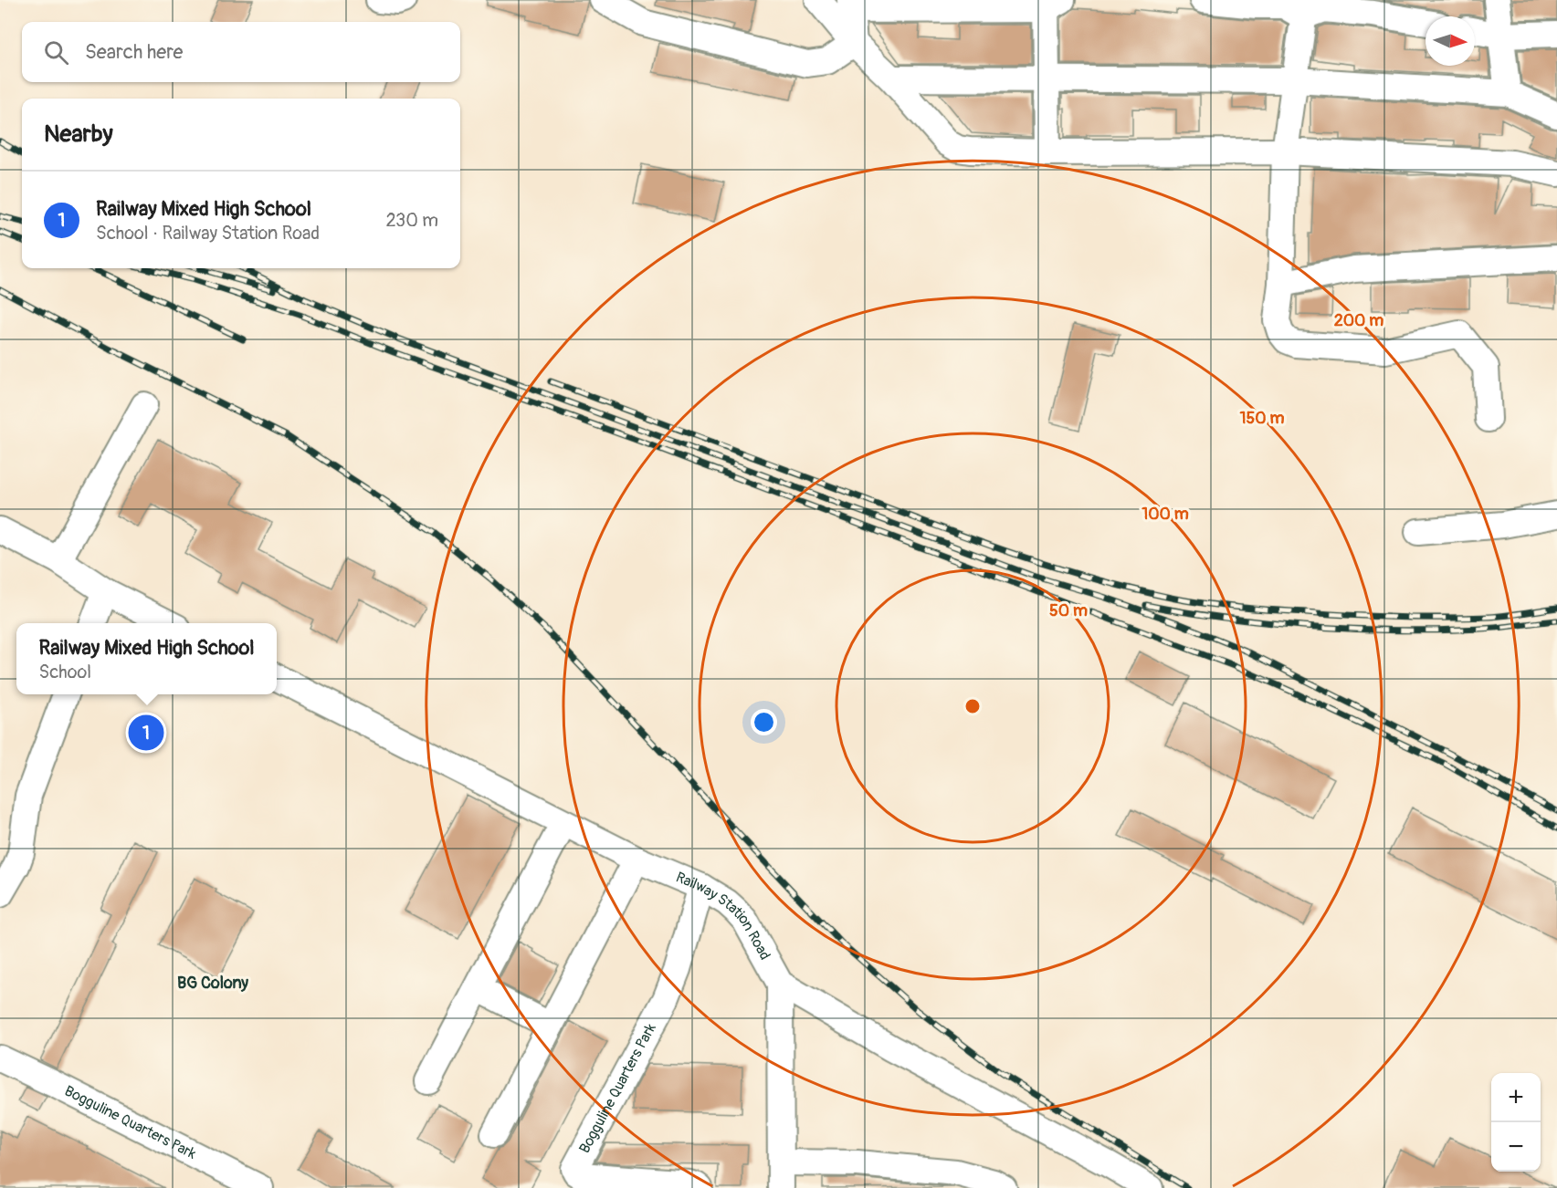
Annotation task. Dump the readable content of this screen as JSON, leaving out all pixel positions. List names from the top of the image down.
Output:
{
  "streets": {
    "street": ["Railway Station Road", "Bogguline Quarters Park"]
  },
  "crossings": [
    ["Railway Station Road", "Bogguline Quarters Park"]
  ],
  "districts": ["BG Colony"],
  "north": "right",
  "page": {
    "search": "Search here",
    "heading": "Nearby",
    "list": [
      {
        "mark": "1",
        "name": "Railway Mixed High School",
        "note": "School · Railway Station Road",
        "value": "230 m"
      }
    ],
    "popup": ["Railway Mixed High School", "School"],
    "pins": "1",
    "map_buttons": ["+", "−"]
  },
  "rings": [
    "200 m",
    "150 m",
    "100 m",
    "50 m"
  ]
}
